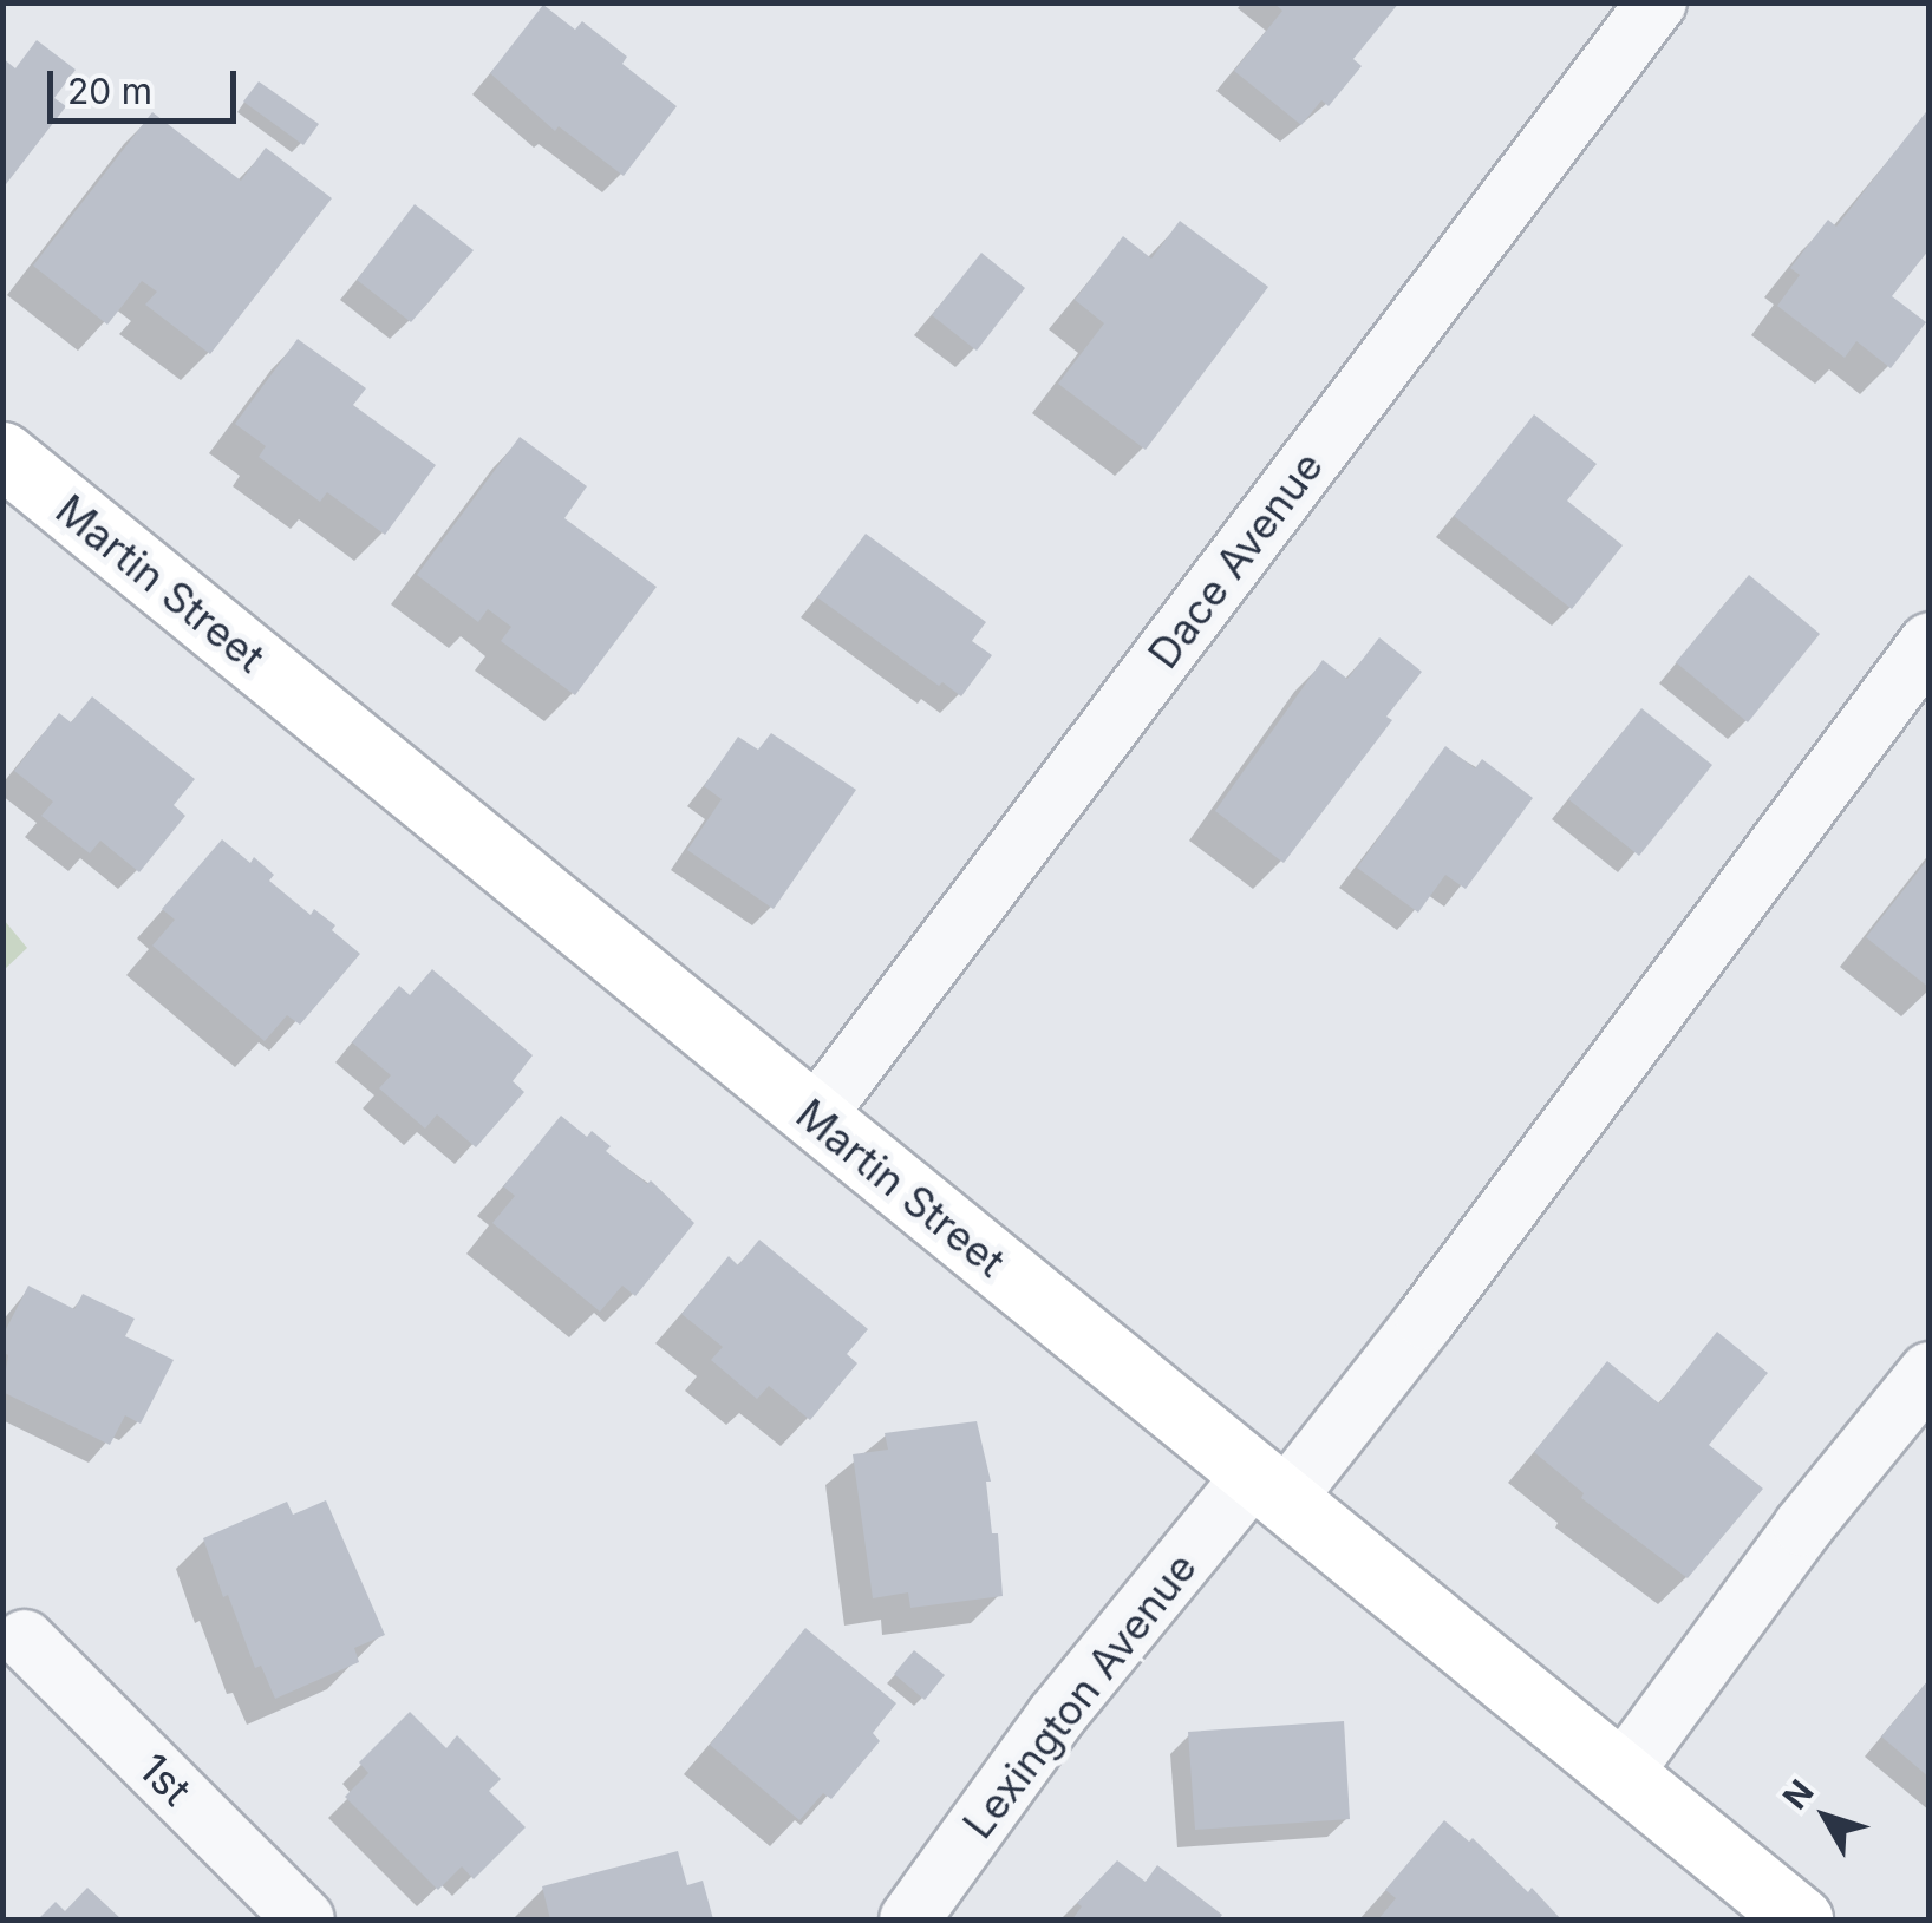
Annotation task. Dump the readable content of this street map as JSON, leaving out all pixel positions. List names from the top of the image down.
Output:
{
  "streets": {
    "street": [
      "Dace Avenue",
      "Martin Street",
      "Lexington Avenue",
      "1st"
    ]
  },
  "crossings": [
    ["Dace Avenue", "Martin Street"],
    ["Martin Street", "Lexington Avenue"]
  ],
  "scale_bar": "20 m",
  "north": "top left"
}
